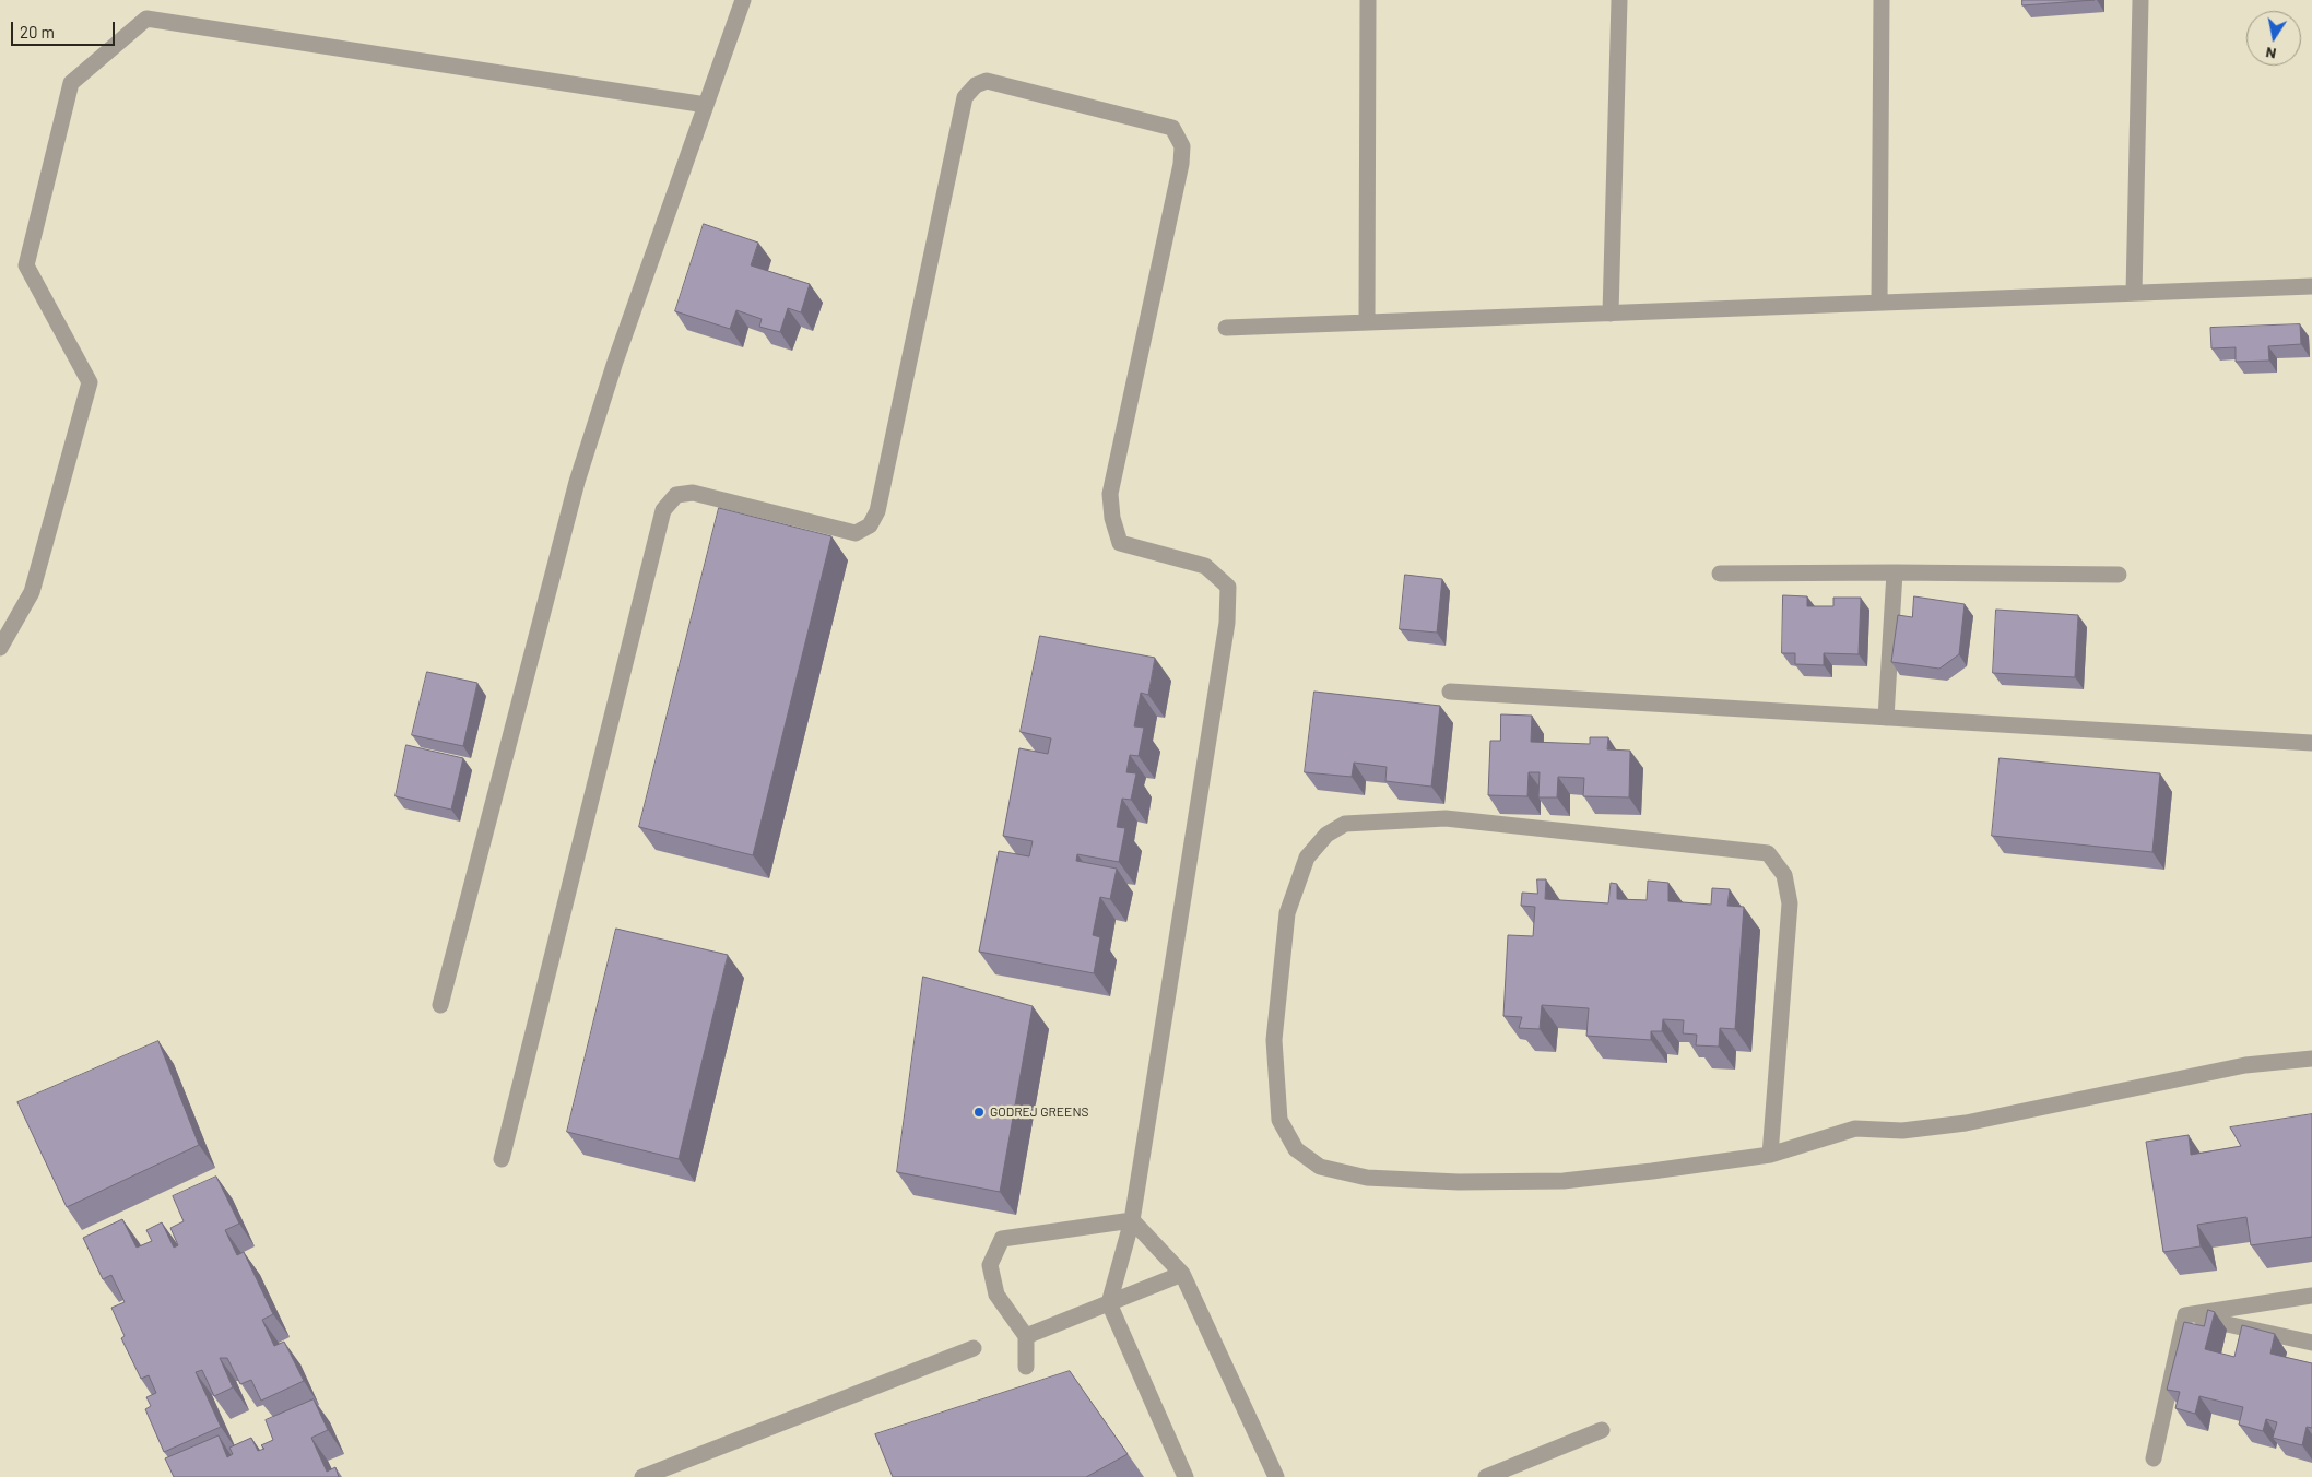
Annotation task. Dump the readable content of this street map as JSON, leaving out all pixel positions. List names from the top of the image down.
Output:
{
  "places": ["GODREJ GREENS"],
  "scale_bar": "20 m",
  "north": "bottom"
}
